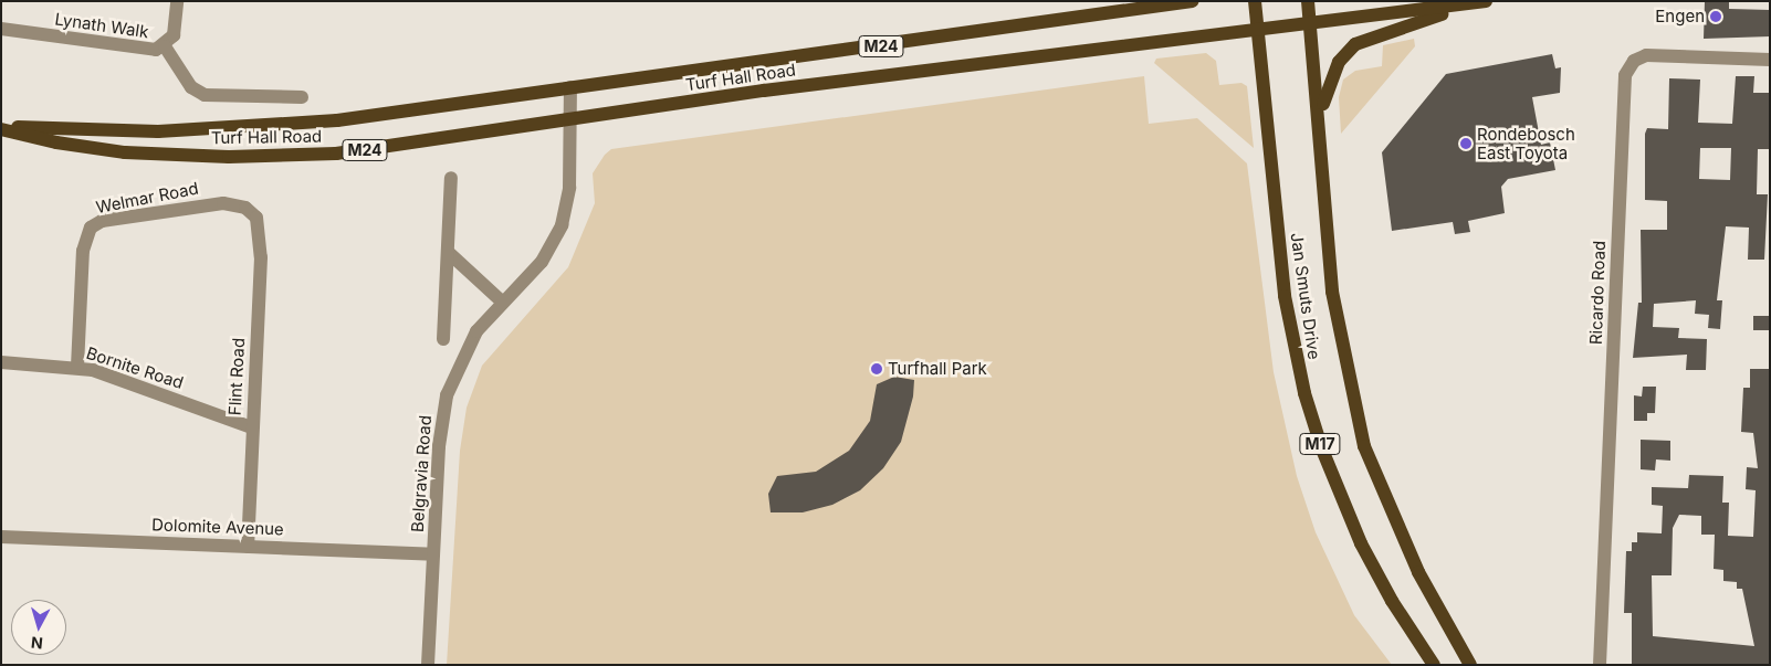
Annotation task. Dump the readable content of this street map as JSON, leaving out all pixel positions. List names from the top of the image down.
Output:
{
  "streets": {
    "main road": [
      "M24",
      "Turf Hall Road",
      "Jan Smuts Drive",
      "M17"
    ],
    "street": [
      "Lynath Walk",
      "Welmar Road",
      "Ricardo Road",
      "Bornite Road",
      "Flint Road",
      "Belgravia Road",
      "Dolomite Avenue"
    ]
  },
  "crossings": [
    ["Turf Hall Road", "Jan Smuts Drive"],
    ["Turf Hall Road", "Belgravia Road"],
    ["Welmar Road", "Bornite Road"],
    ["Welmar Road", "Flint Road"],
    ["Bornite Road", "Flint Road"],
    ["Flint Road", "Dolomite Avenue"],
    ["Belgravia Road", "Dolomite Avenue"]
  ],
  "places": ["Engen", "Rondebosch East Toyota", "Turfhall Park"],
  "north": "bottom"
}
